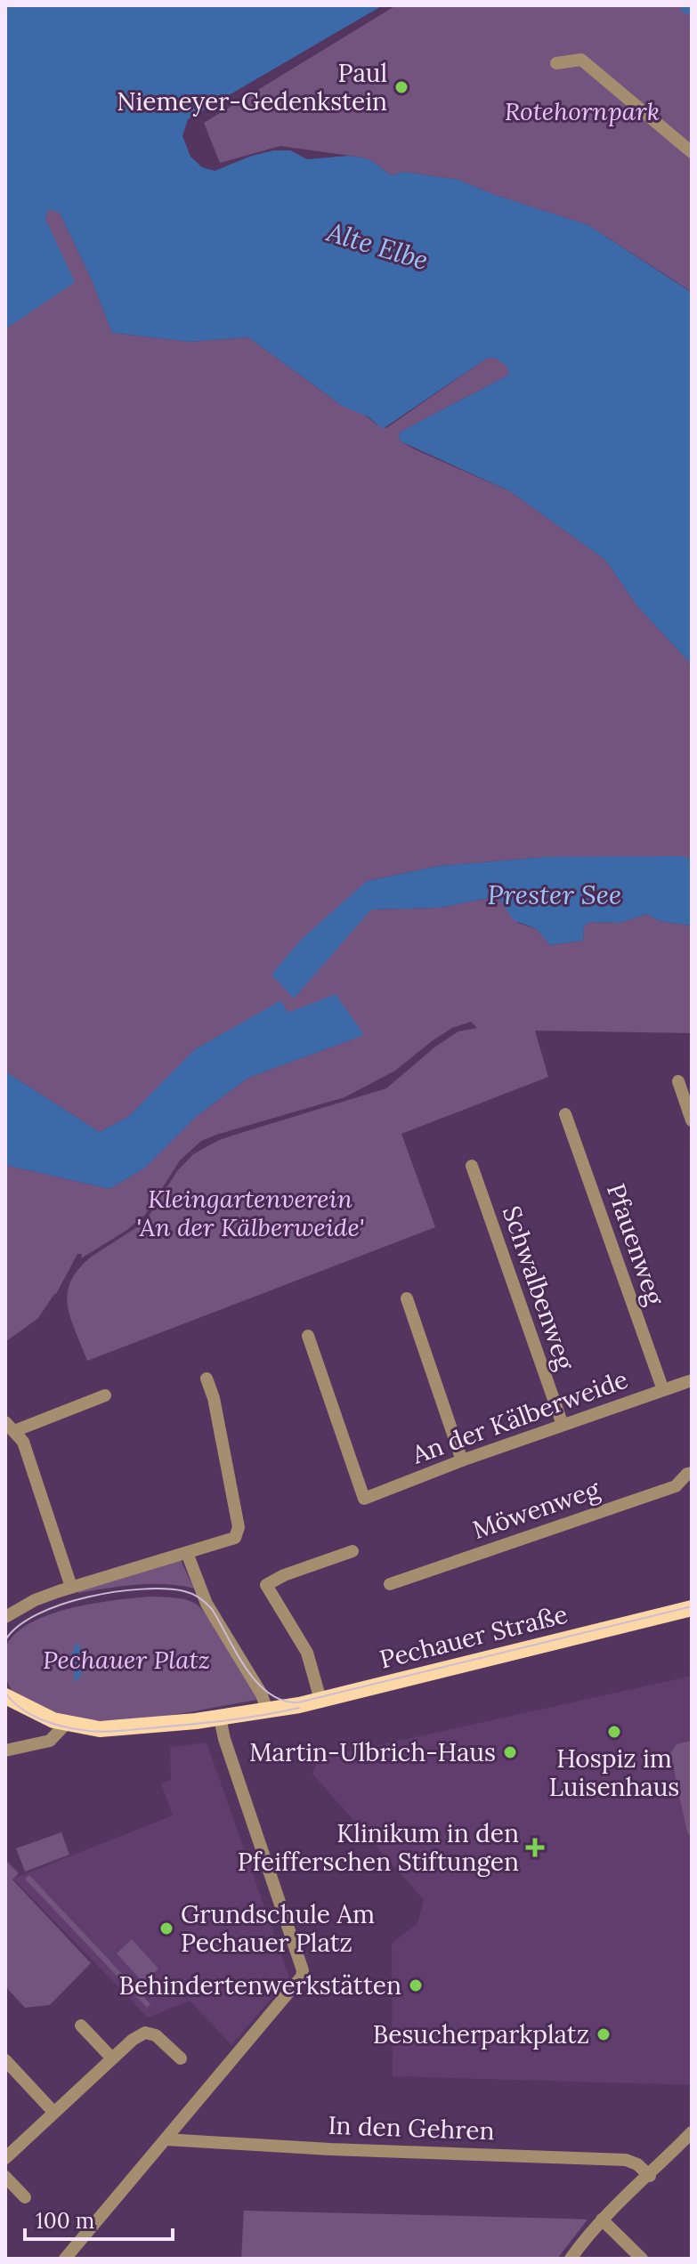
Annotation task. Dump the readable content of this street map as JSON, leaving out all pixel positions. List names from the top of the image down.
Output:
{
  "streets": {
    "main road": ["Pechauer Straße"],
    "street": [
      "Pfauenweg",
      "Schwalbenweg",
      "An der Kälberweide",
      "Möwenweg",
      "In den Gehren"
    ]
  },
  "crossings": [
    ["Pfauenweg", "An der Kälberweide"],
    ["Schwalbenweg", "An der Kälberweide"]
  ],
  "water": ["Alte Elbe", "Prester See"],
  "parks": ["Rotehornpark", "Kleingartenverein 'An der Kälberweide'", "Pechauer Platz"],
  "places": {
    "other": [
      "Paul Niemeyer-Gedenkstein",
      "Hospiz im Luisenhaus",
      "Martin-Ulbrich-Haus",
      "Grundschule Am Pechauer Platz",
      "Behindertenwerkstätten",
      "Besucherparkplatz"
    ],
    "health": ["Klinikum in den Pfeifferschen Stiftungen"]
  },
  "scale_bar": "100 m"
}
